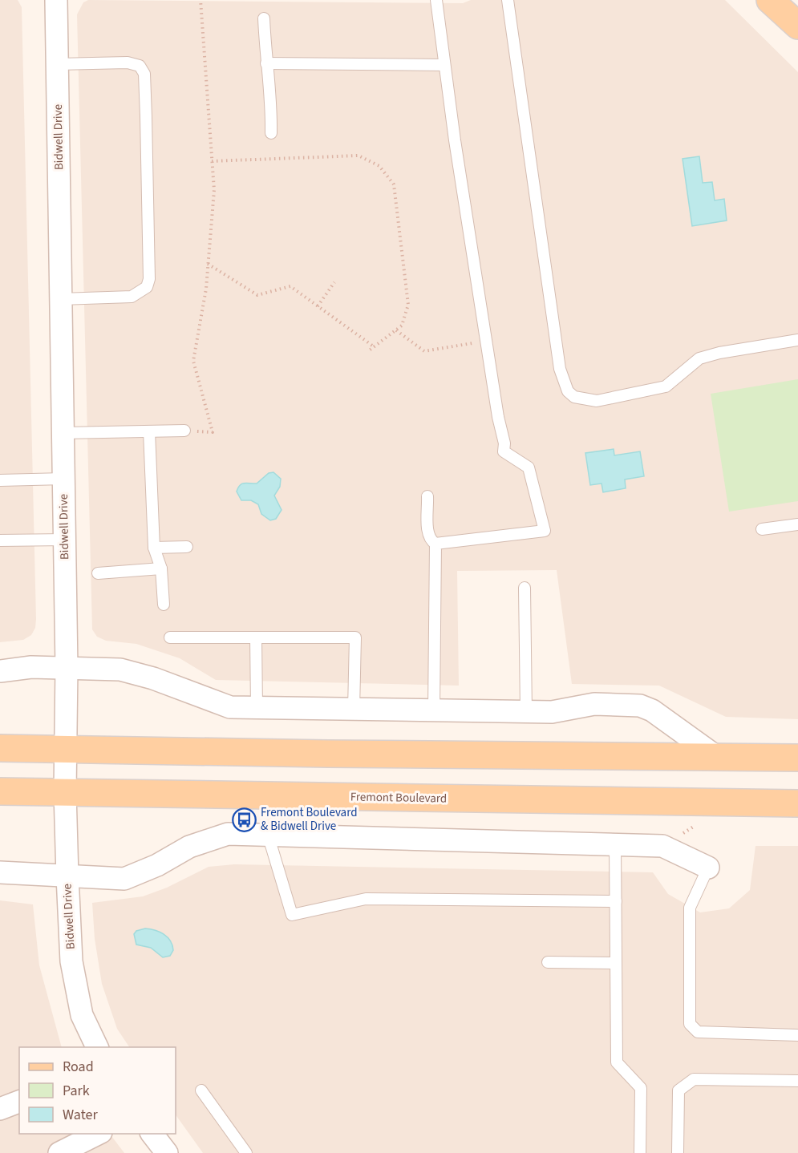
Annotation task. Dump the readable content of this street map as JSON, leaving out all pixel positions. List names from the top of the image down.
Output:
{
  "streets": {
    "main road": ["Fremont Boulevard"],
    "street": ["Bidwell Drive"]
  },
  "crossings": [
    ["Bidwell Drive", "Fremont Boulevard"]
  ],
  "places": {
    "bus stop": ["Fremont Boulevard & Bidwell Drive"]
  },
  "legend": ["Road", "Park", "Water"]
}
